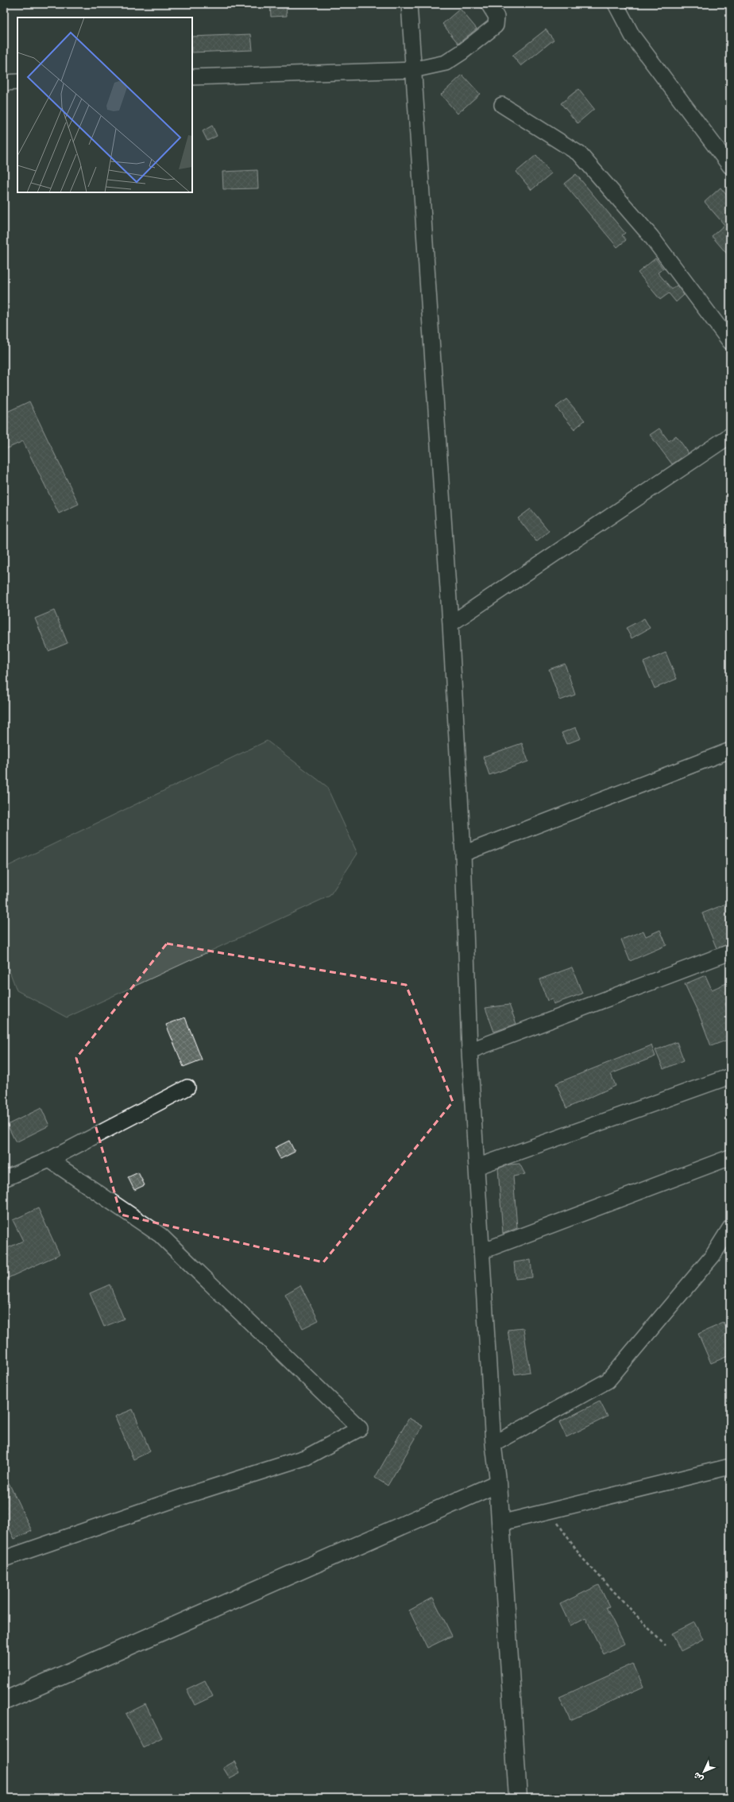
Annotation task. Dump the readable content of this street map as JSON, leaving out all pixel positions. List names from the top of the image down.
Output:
{
  "north": "bottom left"
}
